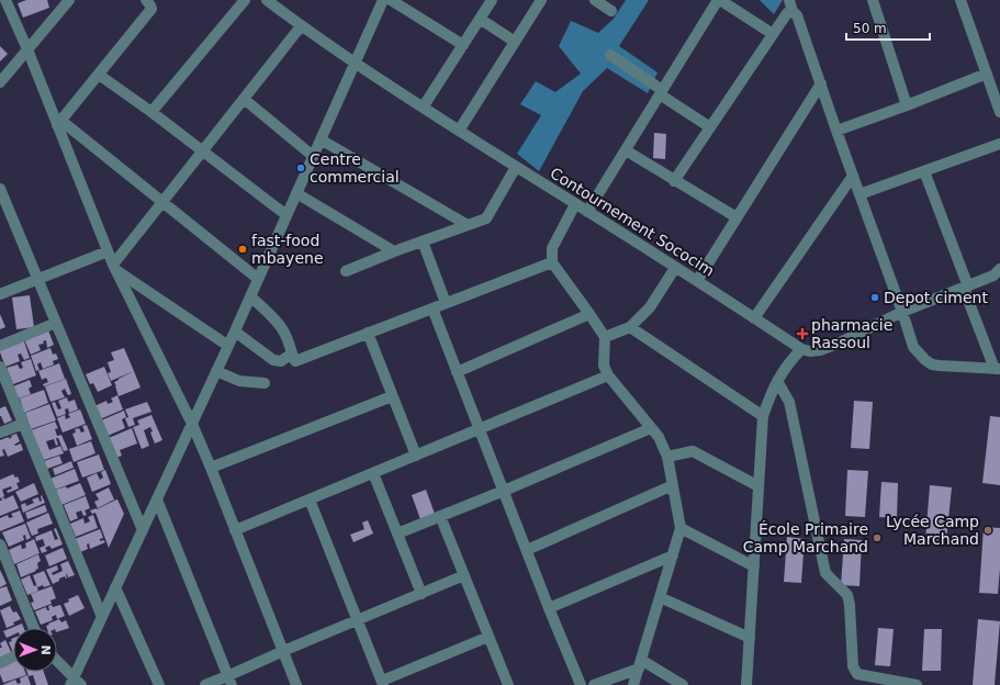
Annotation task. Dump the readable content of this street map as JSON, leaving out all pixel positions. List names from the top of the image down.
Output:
{
  "streets": {
    "street": ["Contournement Sococim"]
  },
  "places": {
    "other": [
      "Centre commercial",
      "fast-food mbayene",
      "Depot ciment",
      "Lycée Camp Marchand",
      "École Primaire Camp Marchand"
    ],
    "health": ["pharmacie Rassoul"]
  },
  "scale_bar": "50 m",
  "north": "right"
}
